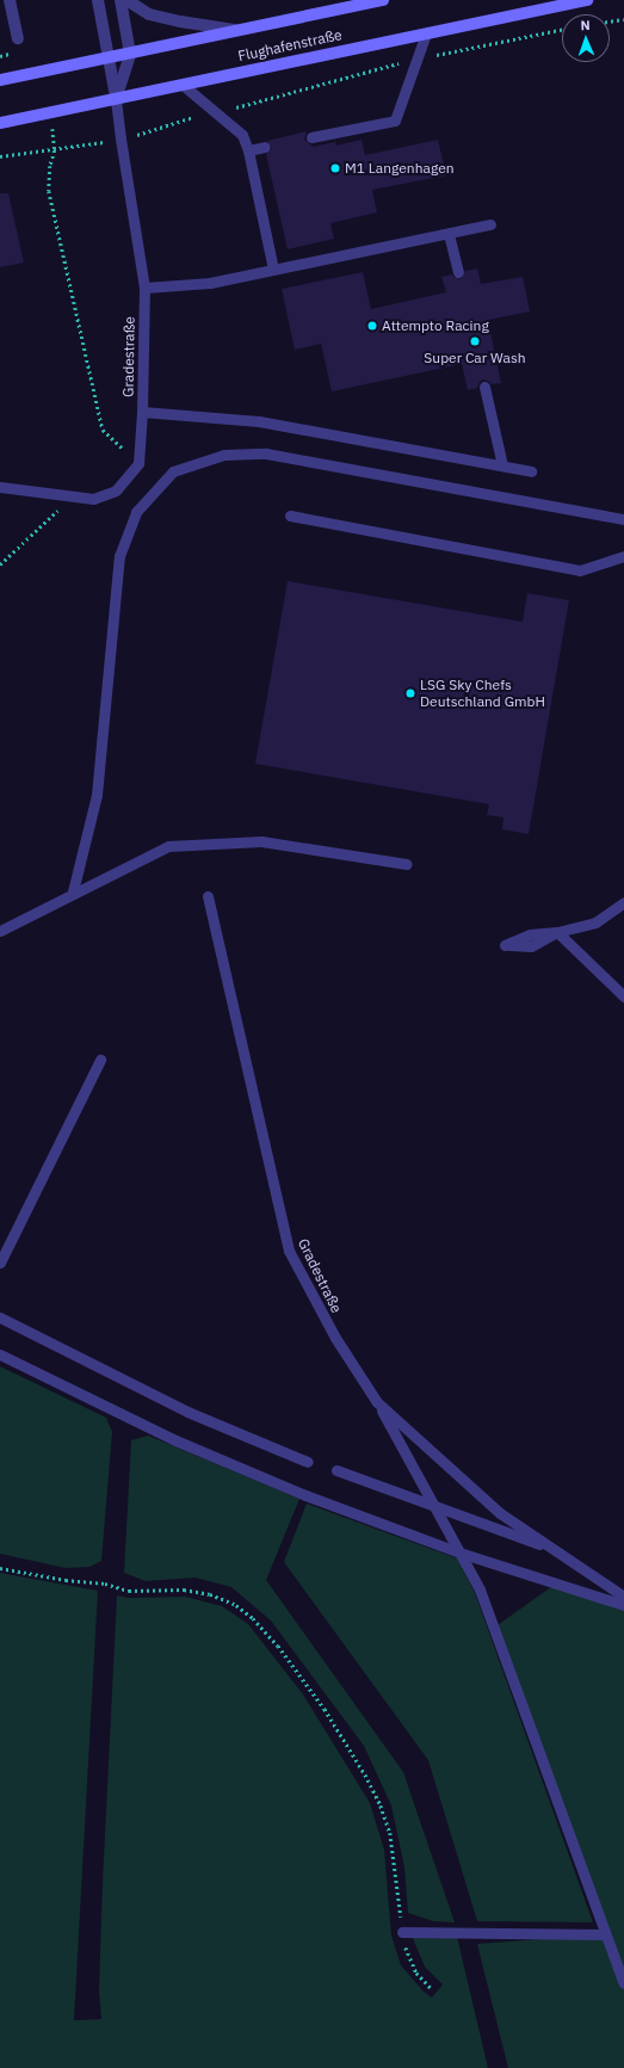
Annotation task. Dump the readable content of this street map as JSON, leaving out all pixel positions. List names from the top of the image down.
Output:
{
  "streets": {
    "main road": ["Flughafenstraße"],
    "lane": ["Gradestraße"]
  },
  "crossings": [
    ["Flughafenstraße", "Gradestraße"]
  ],
  "places": [
    "M1 Langenhagen",
    "Attempto Racing",
    "Super Car Wash",
    "LSG Sky Chefs Deutschland GmbH"
  ],
  "north": "top"
}
